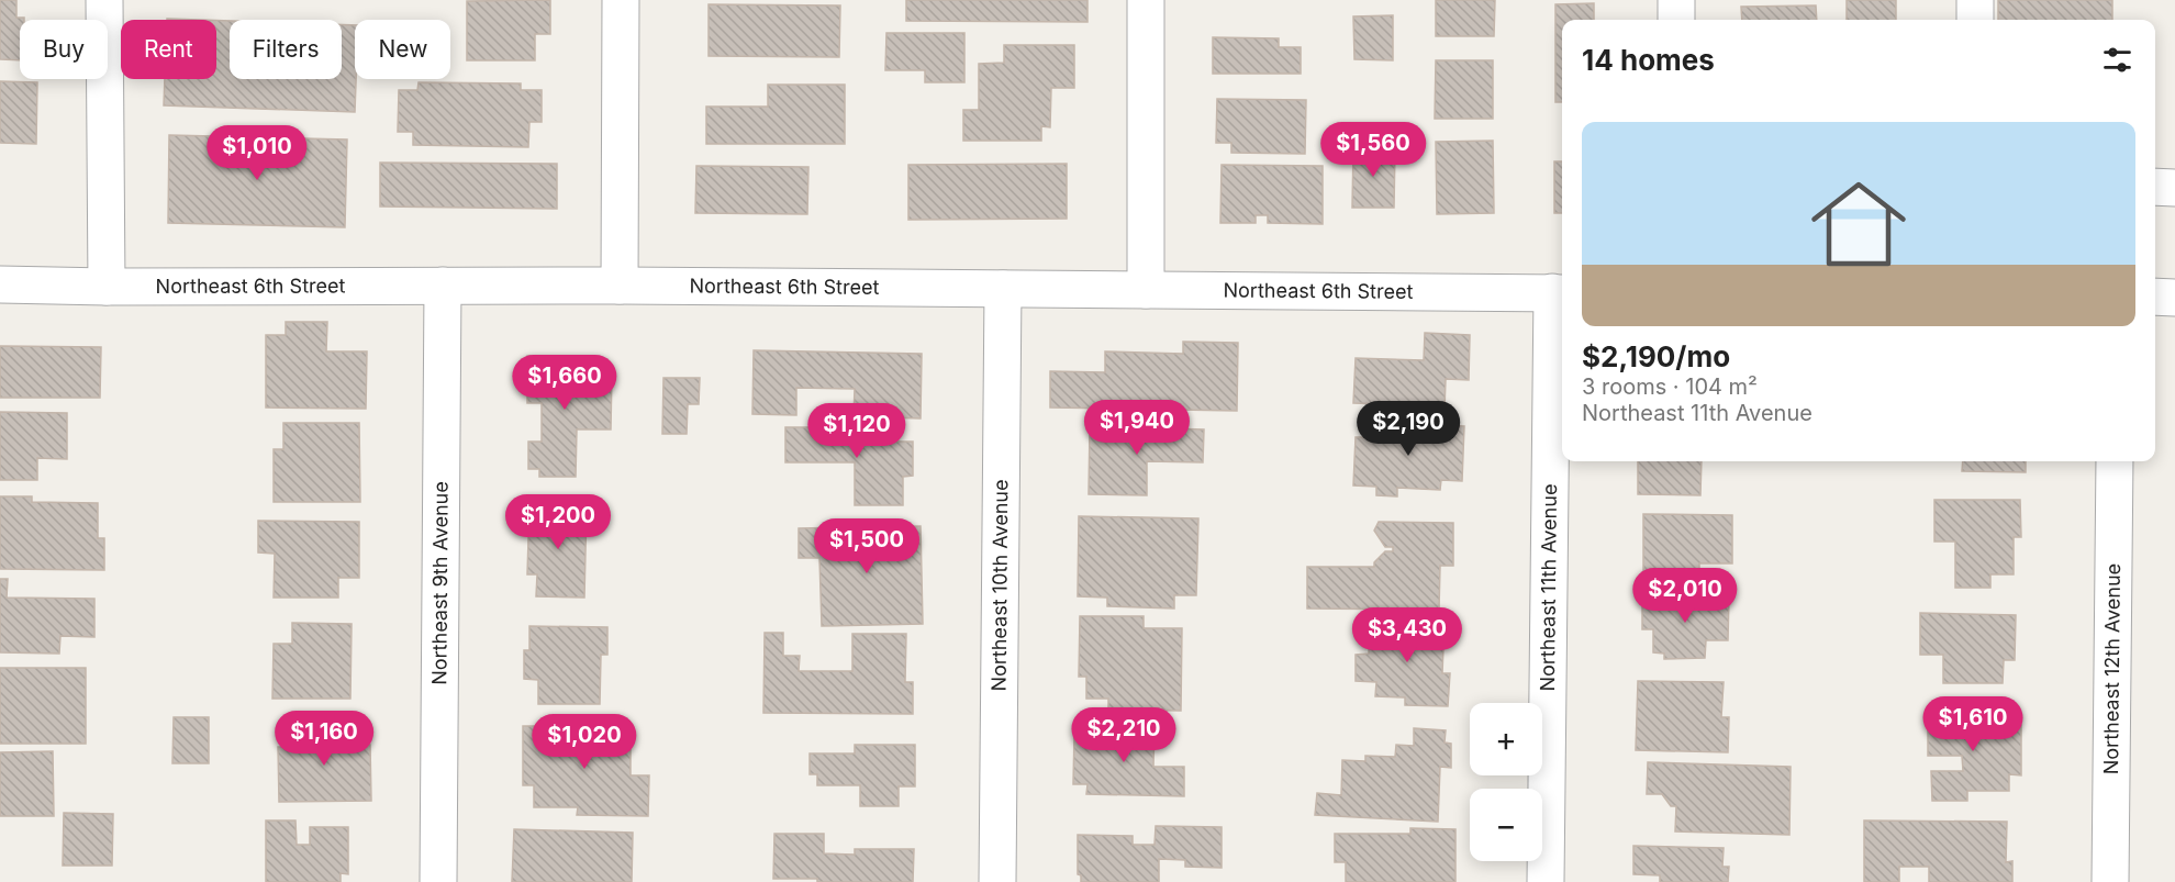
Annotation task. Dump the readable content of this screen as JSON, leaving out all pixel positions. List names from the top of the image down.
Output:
{
  "streets": {
    "street": [
      "Northeast 6th Street",
      "Northeast 9th Avenue",
      "Northeast 10th Avenue",
      "Northeast 11th Avenue",
      "Northeast 12th Avenue"
    ]
  },
  "crossings": [
    ["Northeast 6th Street", "Northeast 9th Avenue"],
    ["Northeast 6th Street", "Northeast 10th Avenue"],
    ["Northeast 6th Street", "Northeast 11th Avenue"]
  ],
  "page": {
    "chip": [
      "Buy",
      "Rent",
      "Filters",
      "New"
    ],
    "heading": "14 homes",
    "list": [
      {
        "name": "$2,190/mo",
        "note": "3 rooms · 104 m² · Northeast 11th Avenue"
      }
    ],
    "price": [
      "$1,560",
      "$1,010",
      "$1,660",
      "$1,940",
      "$2,190",
      "$1,120",
      "$1,200",
      "$1,500",
      "$2,010",
      "$3,430",
      "$1,610",
      "$2,210",
      "$1,160",
      "$1,020"
    ],
    "map_buttons": ["+", "−"]
  }
}
